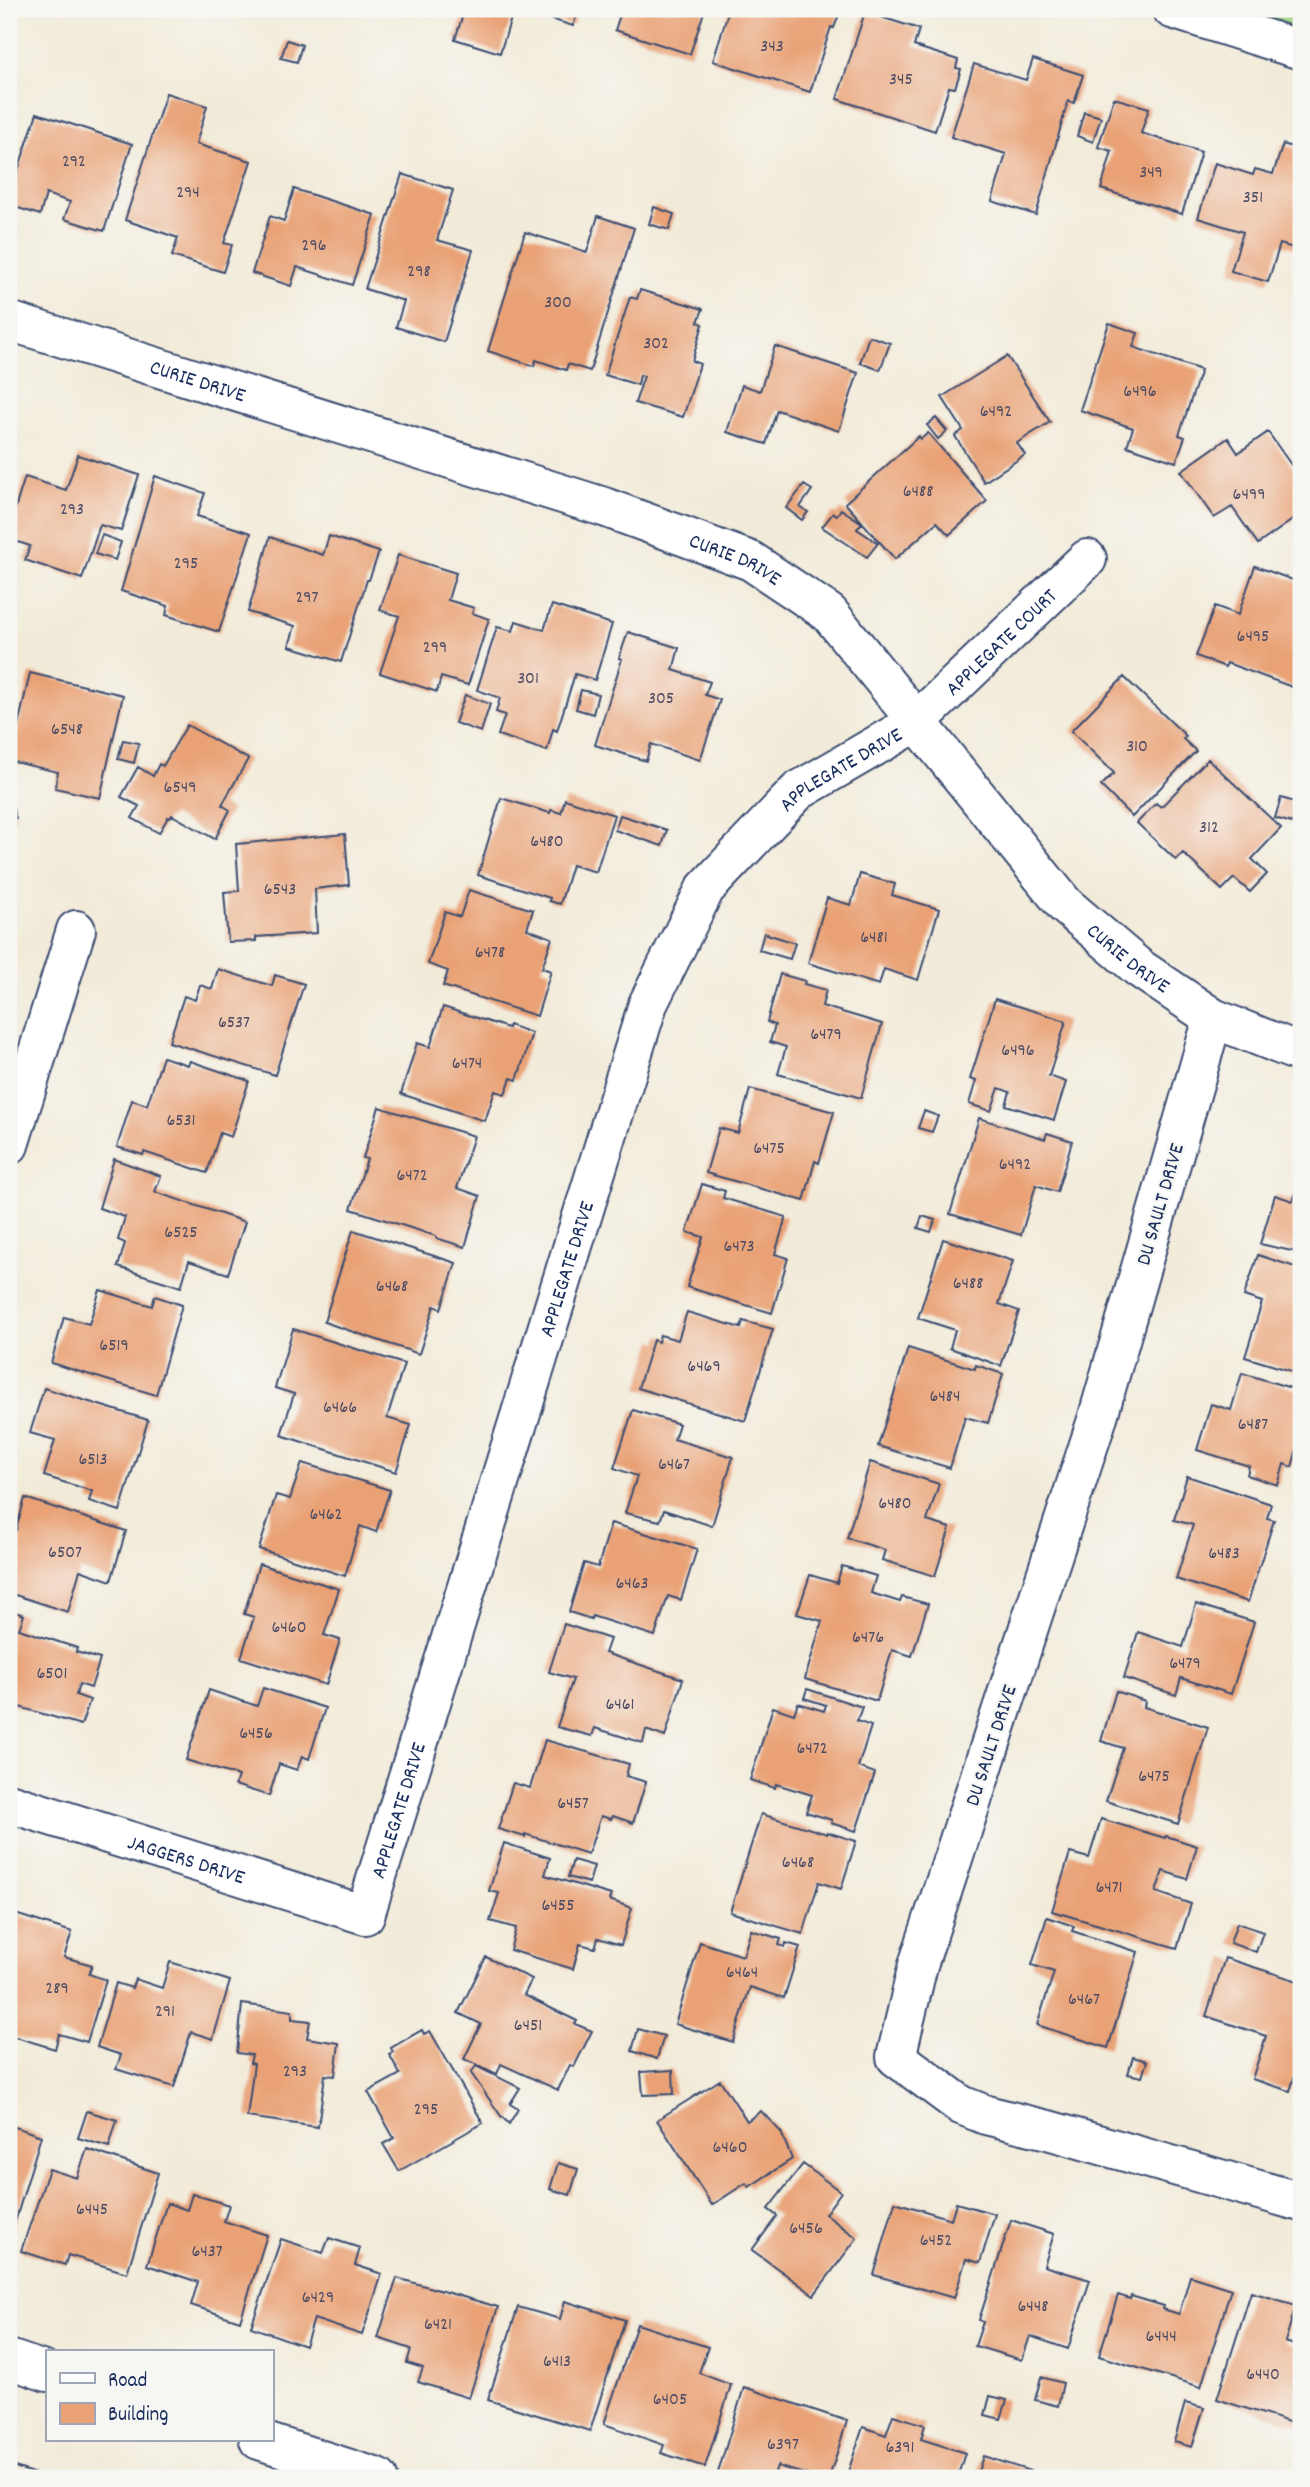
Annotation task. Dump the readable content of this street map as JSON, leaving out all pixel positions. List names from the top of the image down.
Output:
{
  "streets": {
    "street": [
      "CURIE DRIVE",
      "APPLEGATE COURT",
      "APPLEGATE DRIVE",
      "DU SAULT DRIVE",
      "JAGGERS DRIVE"
    ]
  },
  "crossings": [
    ["CURIE DRIVE", "APPLEGATE COURT"],
    ["CURIE DRIVE", "APPLEGATE DRIVE"],
    ["CURIE DRIVE", "DU SAULT DRIVE"],
    ["APPLEGATE COURT", "APPLEGATE DRIVE"],
    ["APPLEGATE DRIVE", "JAGGERS DRIVE"]
  ],
  "house_numbers": [
    "343",
    "345",
    "292",
    "349",
    "294",
    "351",
    "296",
    "298",
    "300",
    "302",
    "6496",
    "6492",
    "6488",
    "6499",
    "293",
    "295",
    "297",
    "6495",
    "299",
    "301",
    "305",
    "6548",
    "310",
    "6549",
    "312",
    "6480",
    "6543",
    "6481",
    "6478",
    "6537",
    "6479",
    "6496",
    "6474",
    "6531",
    "6475",
    "6492",
    "6472",
    "6525",
    "6473",
    "6488",
    "6468",
    "6519",
    "6469",
    "6484",
    "6466",
    "6487",
    "6513",
    "6467",
    "6480",
    "6462",
    "6507",
    "6483",
    "6463",
    "6460",
    "6476",
    "6479",
    "6501",
    "6461",
    "6456",
    "6472",
    "6475",
    "6457",
    "6468",
    "6471",
    "6455",
    "6464",
    "289",
    "6467",
    "291",
    "6451",
    "293",
    "295",
    "6460",
    "6445",
    "6456",
    "6452",
    "6437",
    "6429",
    "6448",
    "6421",
    "6444",
    "6413",
    "6440",
    "6405",
    "6397",
    "6391"
  ],
  "legend": ["Road", "Building"]
}
